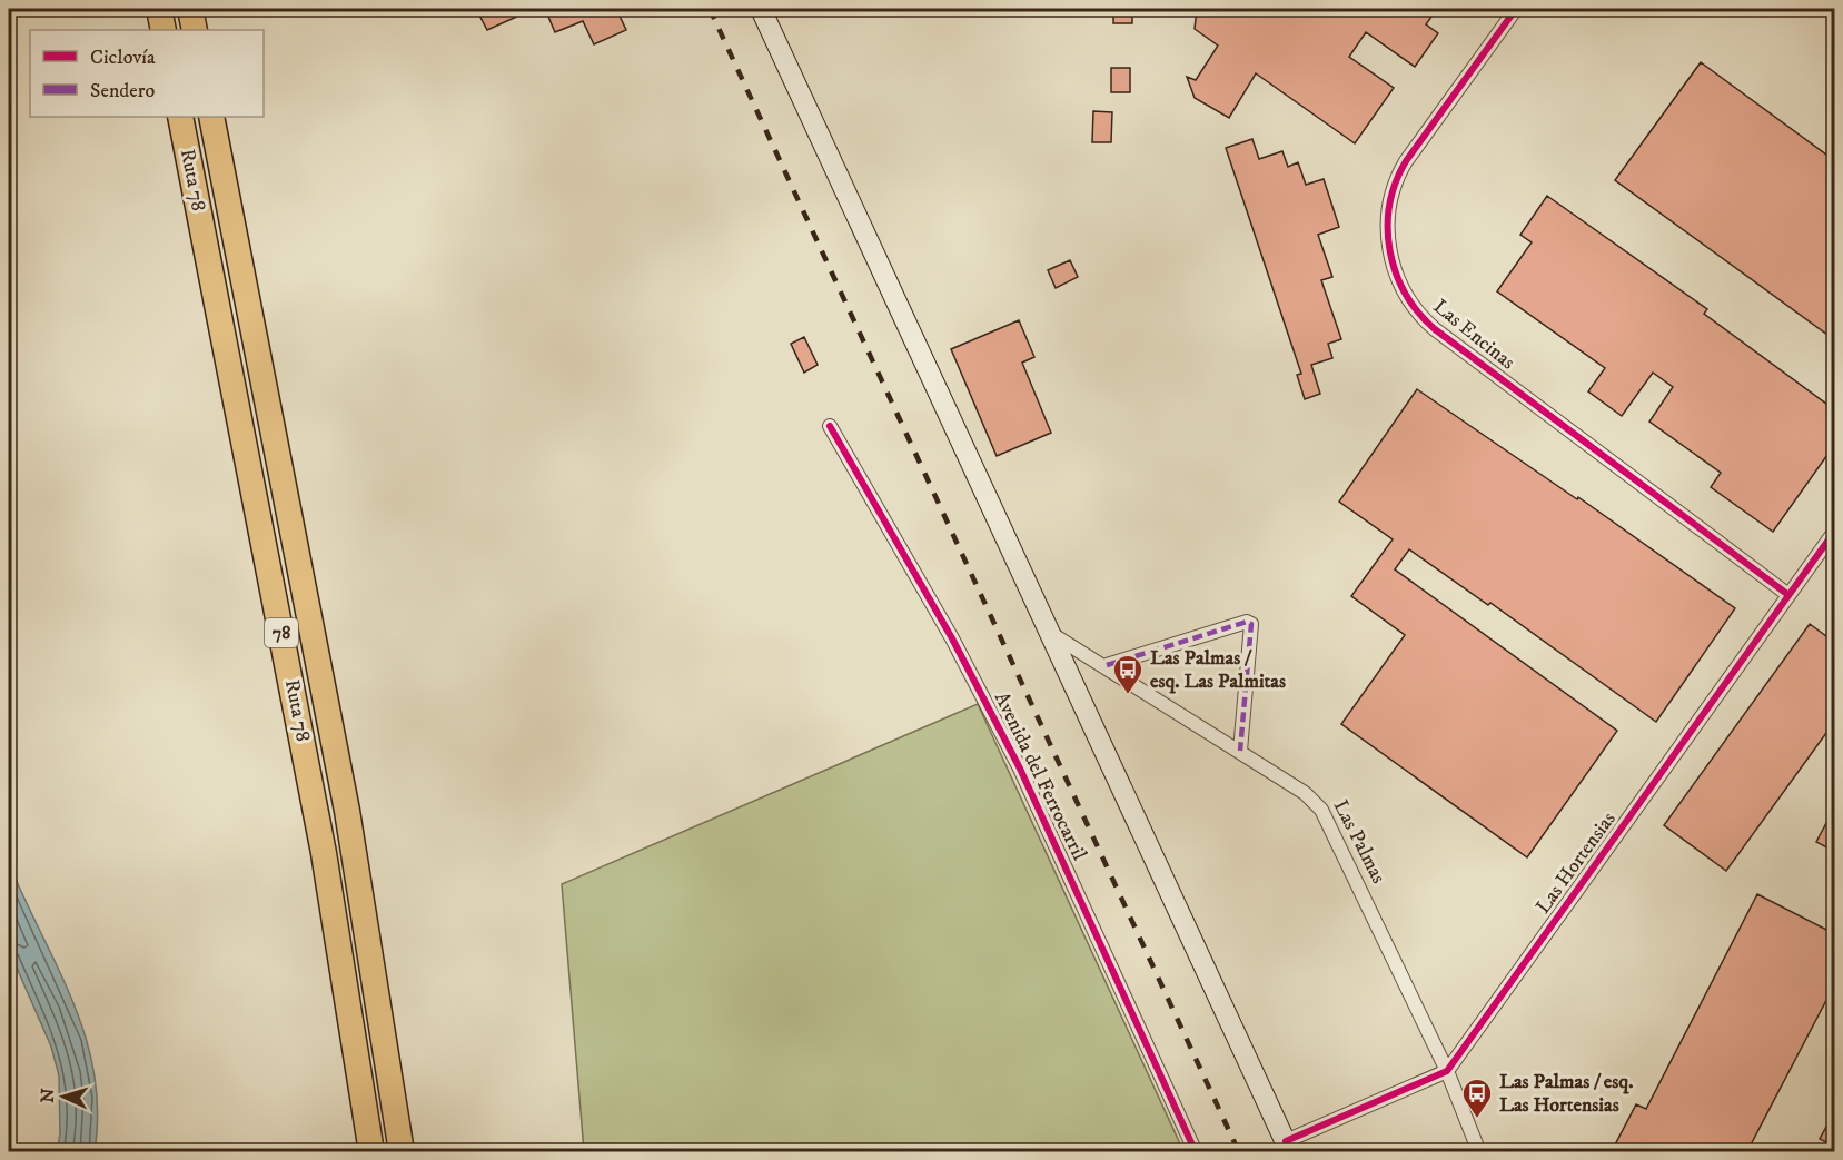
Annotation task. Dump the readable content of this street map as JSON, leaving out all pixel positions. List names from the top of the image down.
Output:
{
  "streets": {
    "highway": ["Ruta 78", "78"],
    "street": [
      "Las Encinas",
      "Avenida del Ferrocarril",
      "Las Palmas",
      "Las Hortensias"
    ]
  },
  "crossings": [
    ["Las Encinas", "Las Hortensias"],
    ["Las Palmas", "Las Hortensias"]
  ],
  "places": {
    "bus stop": ["Las Palmas / esq. Las Palmitas", "Las Palmas / esq. Las Hortensias"]
  },
  "legend": ["Ciclovía", "Sendero"],
  "north": "left"
}
